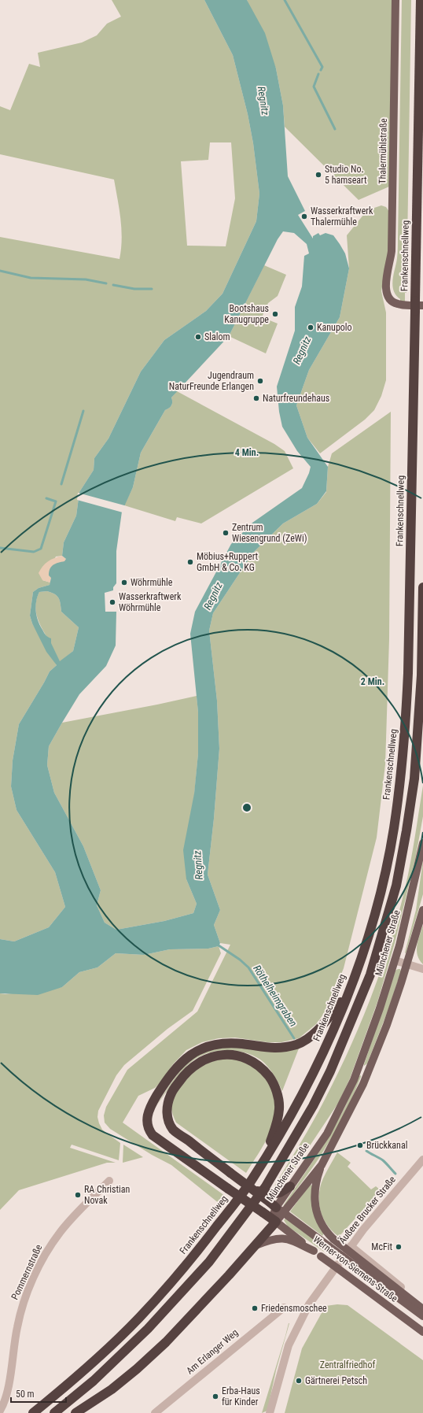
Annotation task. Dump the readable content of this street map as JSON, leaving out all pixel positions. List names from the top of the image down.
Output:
{
  "streets": {
    "highway": ["Frankenschnellweg"],
    "main road": ["Thalermühlstraße", "Münchener Straße", "Werner-von-Siemens-Straße"],
    "street": ["Äußere Brucker Straße", "Pommernstraße", "Am Erlanger Weg"]
  },
  "crossings": [
    ["Thalermühlstraße", "Frankenschnellweg"],
    ["Münchener Straße", "Werner-von-Siemens-Straße"]
  ],
  "water": ["Regnitz", "Röthelheimgraben"],
  "parks": ["Zentralfriedhof"],
  "places": [
    "Studio No. 5 hamseart",
    "Wasserkraftwerk Thalermühle",
    "Bootshaus Kanugruppe",
    "Kanupolo",
    "Slalom",
    "Jugendraum NaturFreunde Erlangen",
    "Naturfreundehaus",
    "Zentrum Wiesengrund (ZeWi)",
    "Möbius+Ruppert GmbH & Co. KG",
    "Wöhrmühle",
    "Wasserkraftwerk Wöhrmühle",
    "Brückkanal",
    "RA Christian Novak",
    "McFit",
    "Friedensmoschee",
    "Gärtnerei Petsch",
    "Erba-Haus für Kinder"
  ],
  "scale_bar": "50 m",
  "rings": ["4 Min.", "2 Min."]
}
